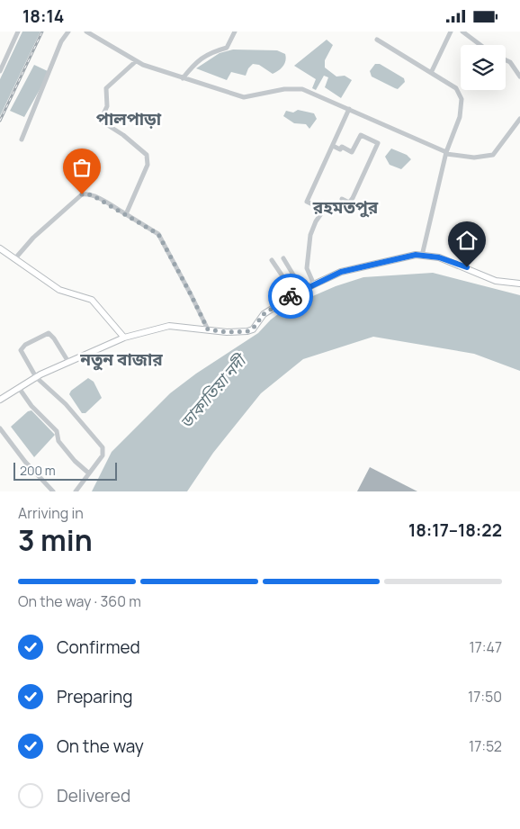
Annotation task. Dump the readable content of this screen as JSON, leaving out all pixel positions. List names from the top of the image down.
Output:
{
  "districts": ["পালপাড়া", "রহমতপুর", "নতুন বাজার"],
  "water": ["ডাকাতিয়া নদী"],
  "scale_bar": "200 m",
  "page": {
    "status": "18:14",
    "scale": "200 m",
    "heading": ["3 min", "Arriving in", "18:17–18:22"],
    "bar": "On the way · 360 m",
    "list": [
      ["Confirmed", "17:47"],
      ["Preparing", "17:50"],
      ["On the way", "17:52"],
      "Delivered"
    ]
  }
}
